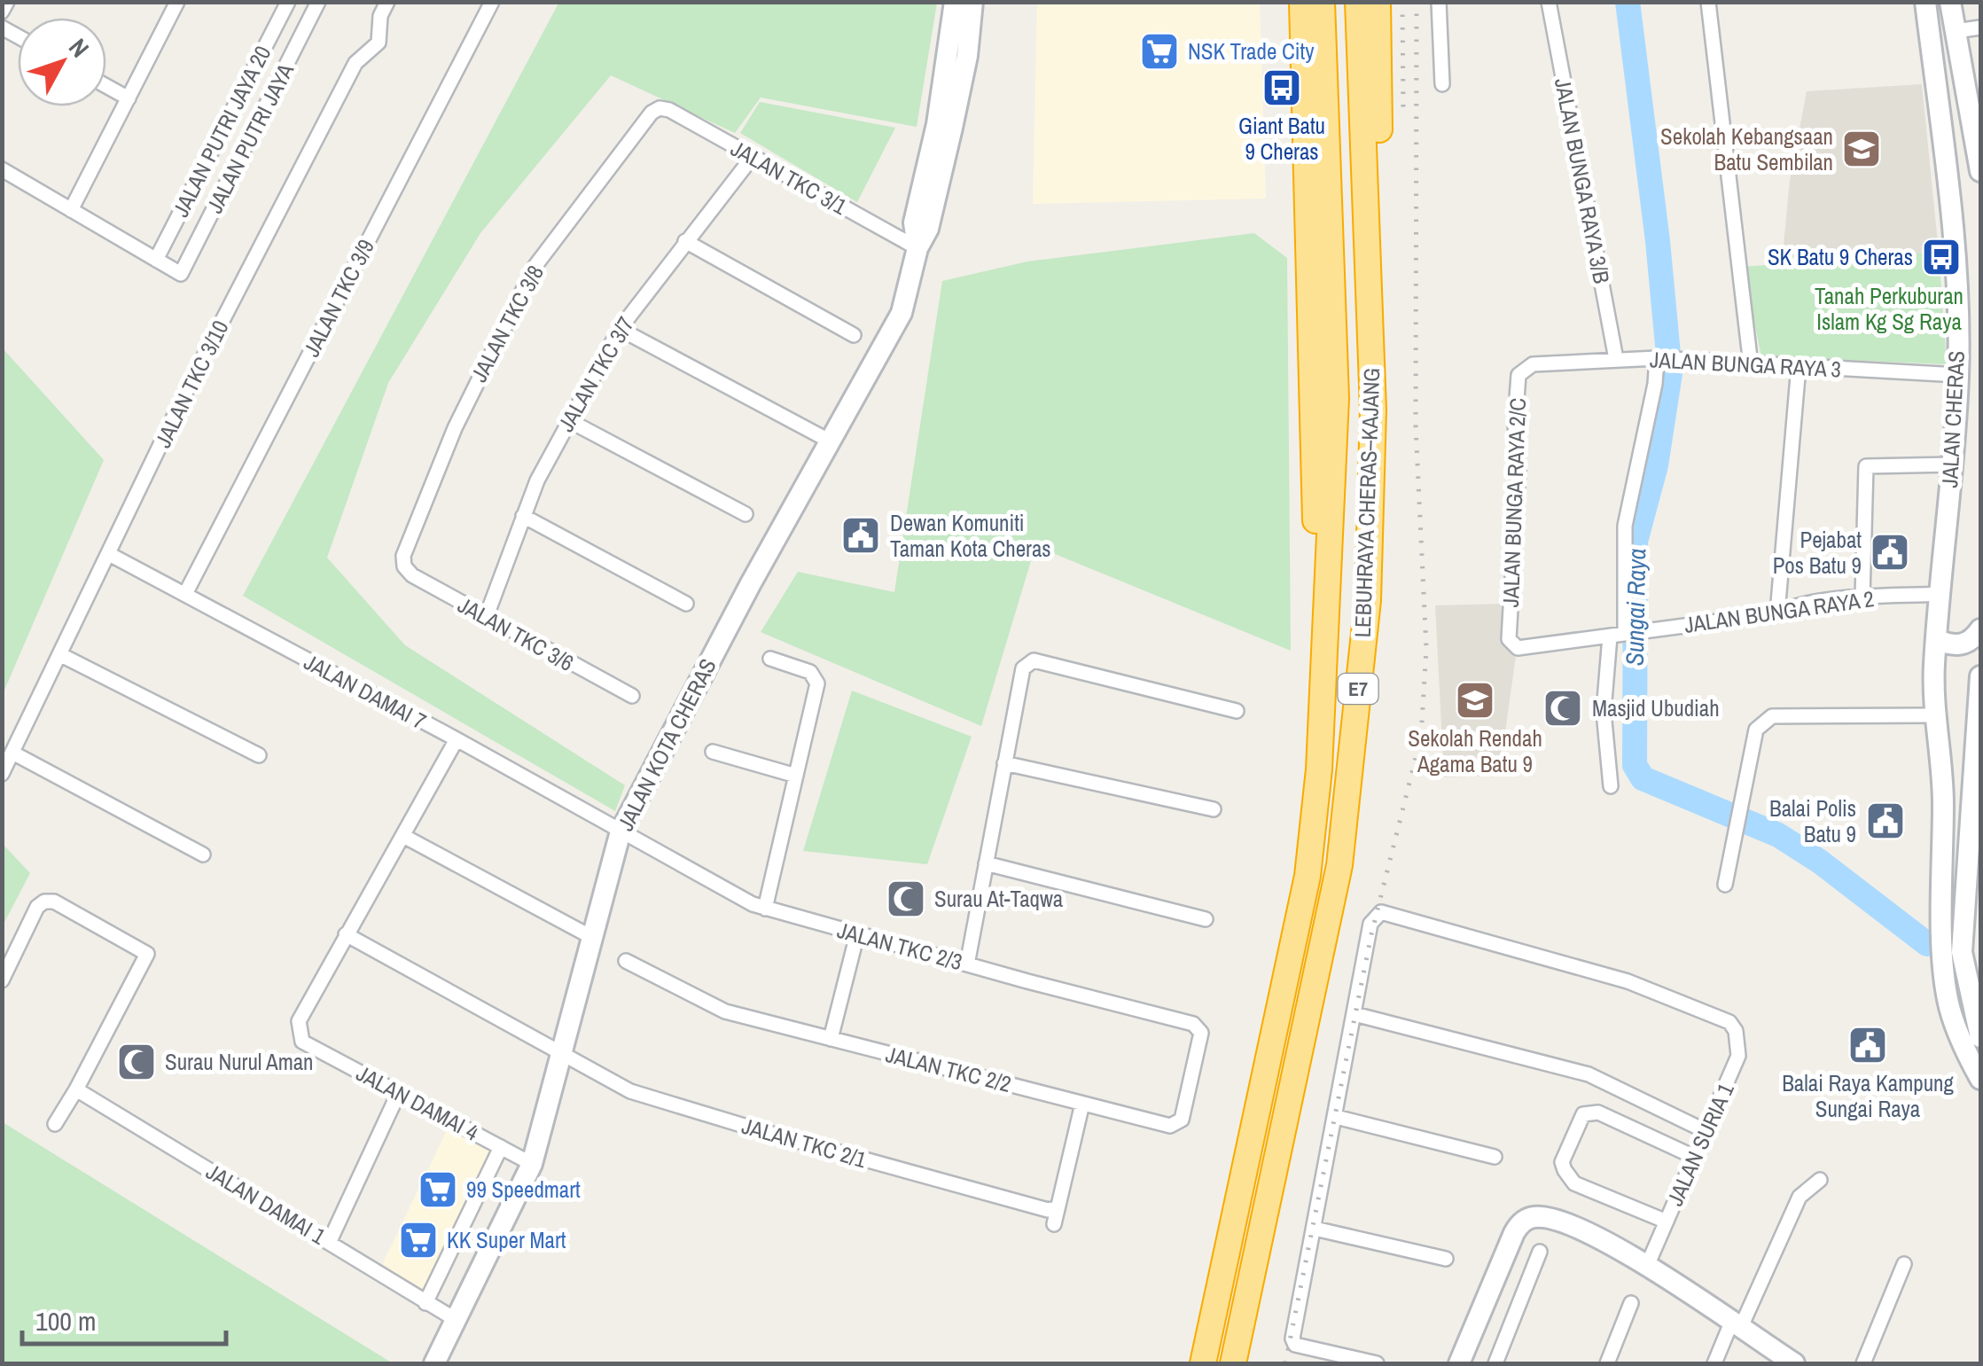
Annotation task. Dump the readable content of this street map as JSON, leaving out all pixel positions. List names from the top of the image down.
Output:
{
  "streets": {
    "highway": ["LEBUHRAYA CHERAS–KAJANG", "E7"],
    "street": [
      "JALAN PUTRI JAYA 20",
      "JALAN PUTRI JAYA",
      "JALAN TKC 3/1",
      "JALAN BUNGA RAYA 3/B",
      "JALAN TKC 3/9",
      "JALAN TKC 3/8",
      "JALAN BUNGA RAYA 3",
      "JALAN TKC 3/7",
      "JALAN TKC 3/10",
      "JALAN CHERAS",
      "JALAN BUNGA RAYA 2/C",
      "JALAN BUNGA RAYA 2",
      "JALAN TKC 3/6",
      "JALAN DAMAI 7",
      "JALAN KOTA CHERAS",
      "JALAN TKC 2/3",
      "JALAN TKC 2/2",
      "JALAN DAMAI 4",
      "JALAN TKC 2/1",
      "JALAN SURIA 1",
      "JALAN DAMAI 1"
    ]
  },
  "crossings": [
    ["JALAN PUTRI JAYA 20", "JALAN PUTRI JAYA"],
    ["JALAN TKC 3/1", "JALAN TKC 3/8"],
    ["JALAN TKC 3/1", "JALAN TKC 3/7"],
    ["JALAN TKC 3/1", "JALAN KOTA CHERAS"],
    ["JALAN BUNGA RAYA 3/B", "JALAN BUNGA RAYA 3"],
    ["JALAN TKC 3/9", "JALAN DAMAI 7"],
    ["JALAN TKC 3/8", "JALAN TKC 3/6"],
    ["JALAN BUNGA RAYA 3", "JALAN CHERAS"],
    ["JALAN BUNGA RAYA 3", "JALAN BUNGA RAYA 2/C"],
    ["JALAN TKC 3/7", "JALAN TKC 3/6"],
    ["JALAN TKC 3/10", "JALAN DAMAI 7"],
    ["JALAN CHERAS", "JALAN BUNGA RAYA 2"],
    ["JALAN BUNGA RAYA 2/C", "JALAN BUNGA RAYA 2"],
    ["JALAN DAMAI 7", "JALAN KOTA CHERAS"],
    ["JALAN DAMAI 7", "JALAN TKC 2/3"],
    ["JALAN KOTA CHERAS", "JALAN TKC 2/3"],
    ["JALAN KOTA CHERAS", "JALAN DAMAI 4"],
    ["JALAN KOTA CHERAS", "JALAN TKC 2/1"],
    ["JALAN KOTA CHERAS", "JALAN DAMAI 1"],
    ["JALAN TKC 2/3", "JALAN TKC 2/2"],
    ["JALAN DAMAI 4", "JALAN TKC 2/1"]
  ],
  "water": ["Sungai Raya"],
  "parks": ["Tanah Perkuburan Islam Kg Sg Raya"],
  "places": {
    "supermarket": ["NSK Trade City", "99 Speedmart", "KK Super Mart"],
    "bus stop": ["Giant Batu 9 Cheras", "SK Batu 9 Cheras"],
    "school or university": ["Sekolah Kebangsaan Batu Sembilan", "Sekolah Rendah Agama Batu 9"],
    "public building": [
      "Dewan Komuniti Taman Kota Cheras",
      "Pejabat Pos Batu 9",
      "Balai Polis Batu 9",
      "Balai Raya Kampung Sungai Raya"
    ],
    "mosque": ["Masjid Ubudiah", "Surau At-Taqwa", "Surau Nurul Aman"]
  },
  "scale_bar": "100 m",
  "north": "top right"
}
